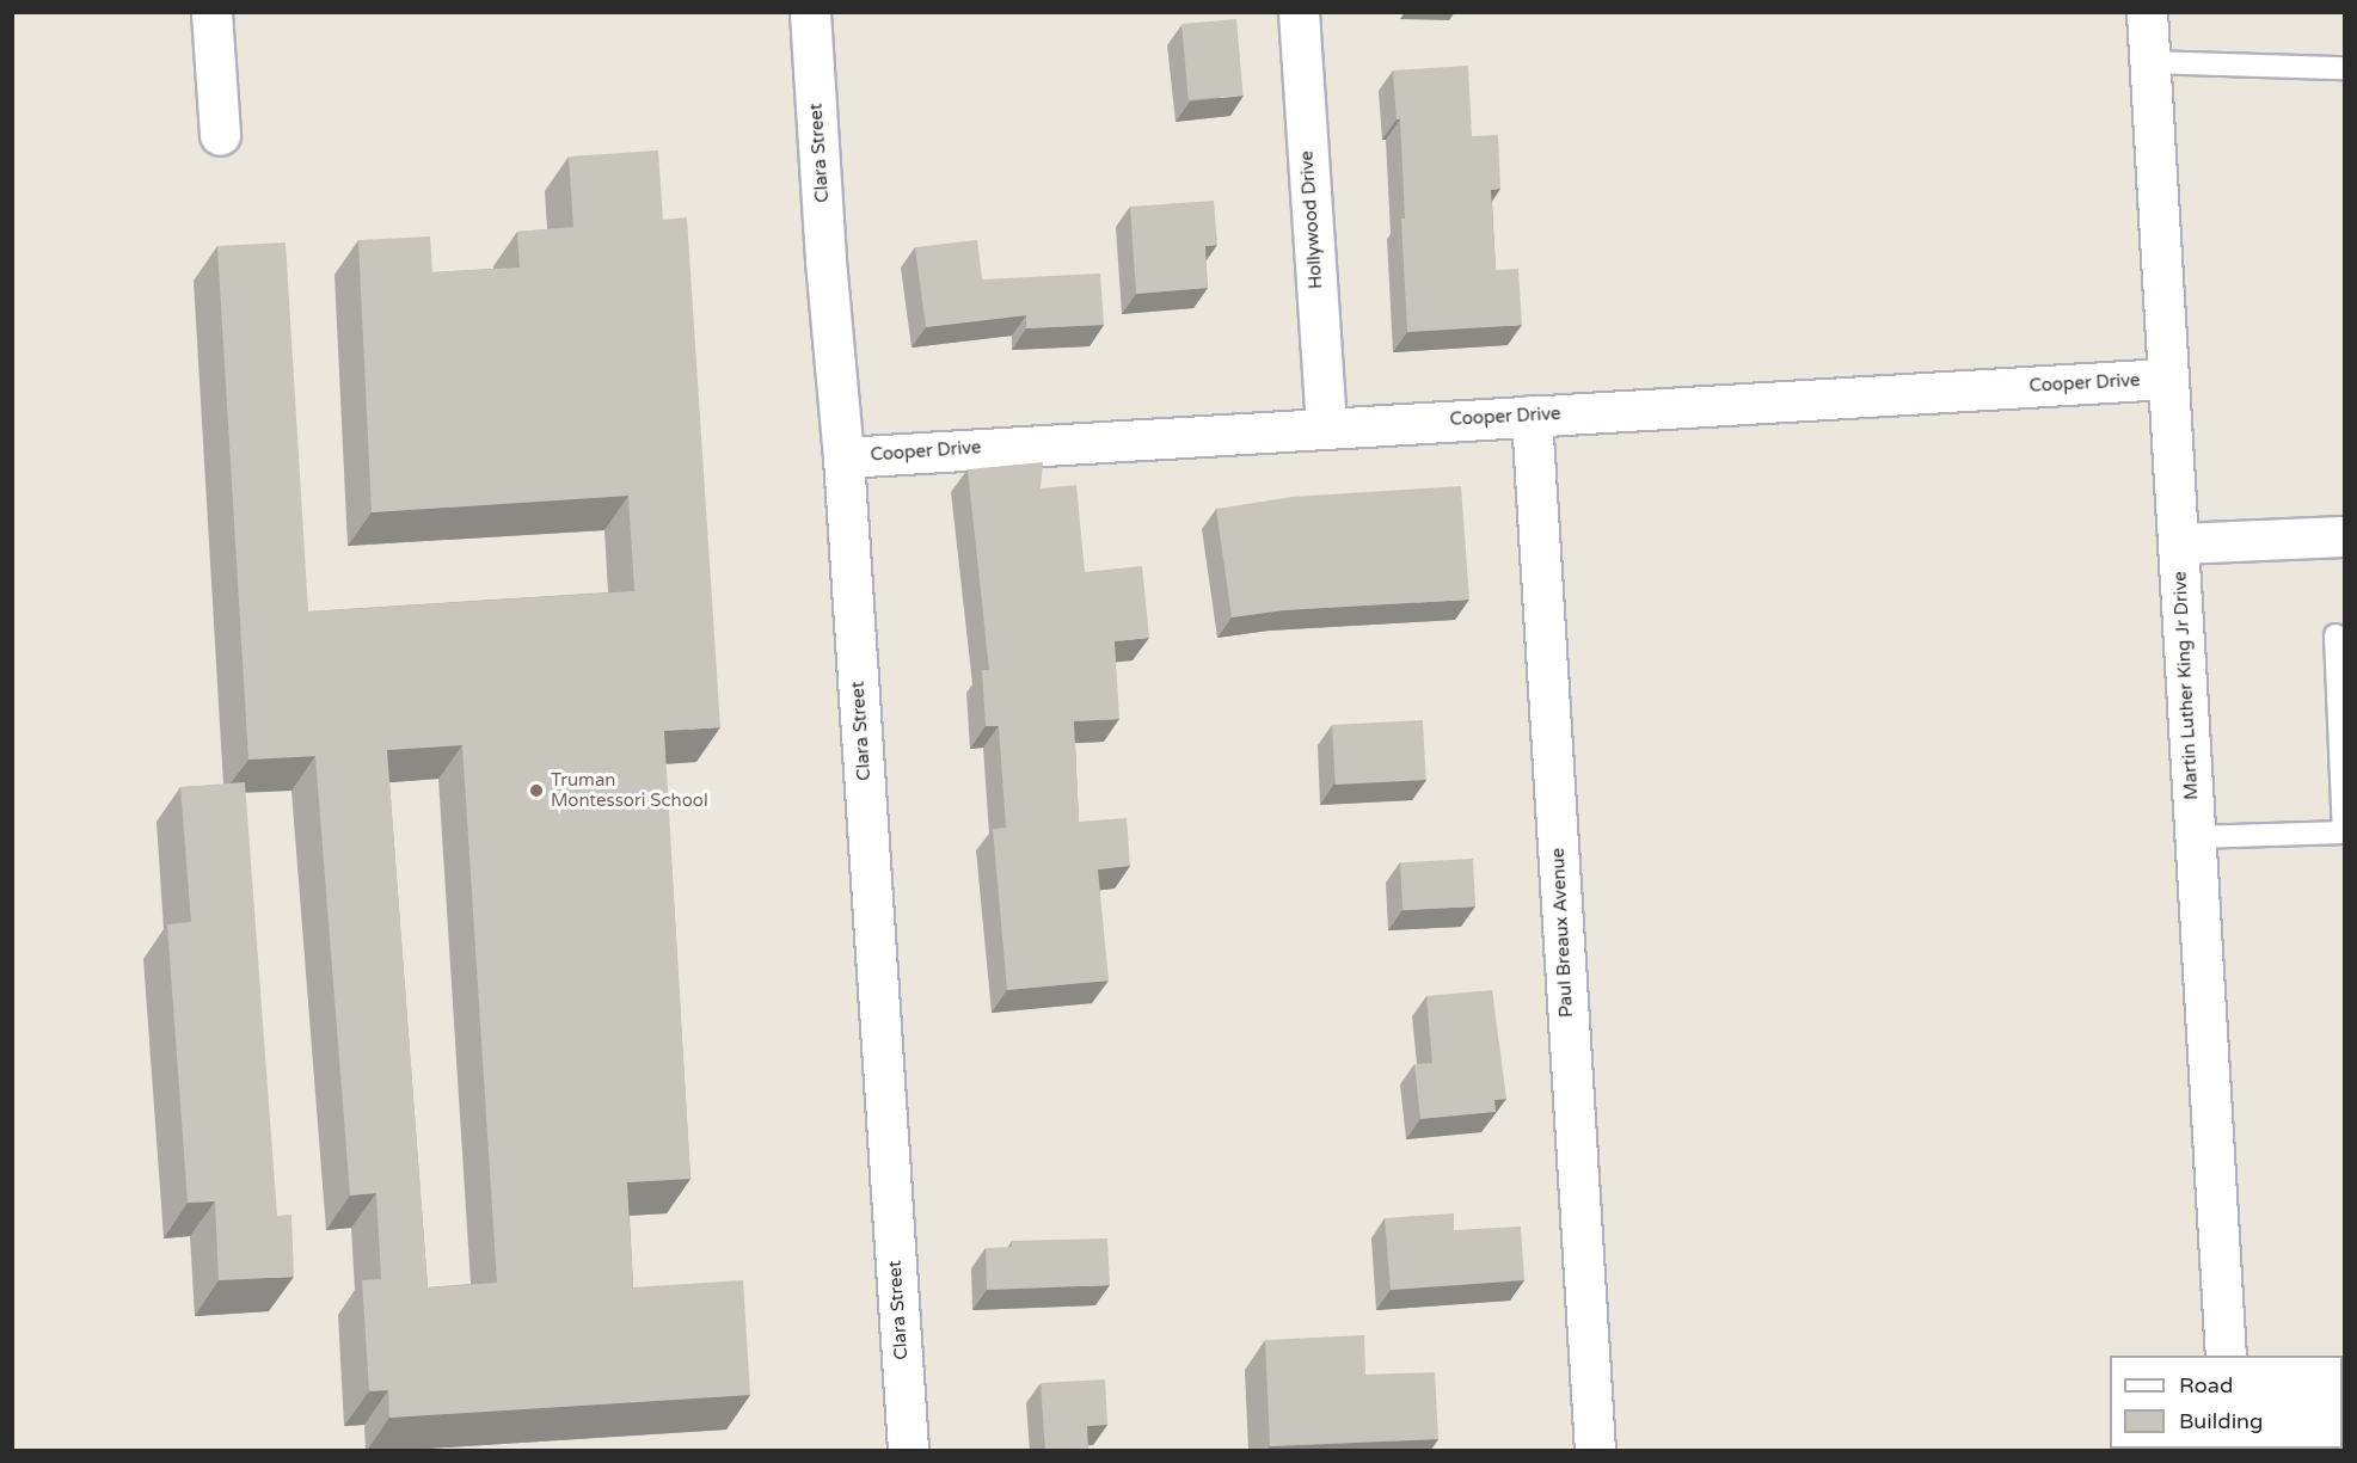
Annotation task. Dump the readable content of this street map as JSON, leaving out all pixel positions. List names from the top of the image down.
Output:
{
  "streets": {
    "street": [
      "Clara Street",
      "Hollywood Drive",
      "Cooper Drive",
      "Martin Luther King Jr Drive",
      "Paul Breaux Avenue"
    ]
  },
  "crossings": [
    ["Clara Street", "Cooper Drive"],
    ["Hollywood Drive", "Cooper Drive"],
    ["Cooper Drive", "Martin Luther King Jr Drive"],
    ["Cooper Drive", "Paul Breaux Avenue"]
  ],
  "places": ["Truman Montessori School"],
  "legend": ["Road", "Building"]
}
